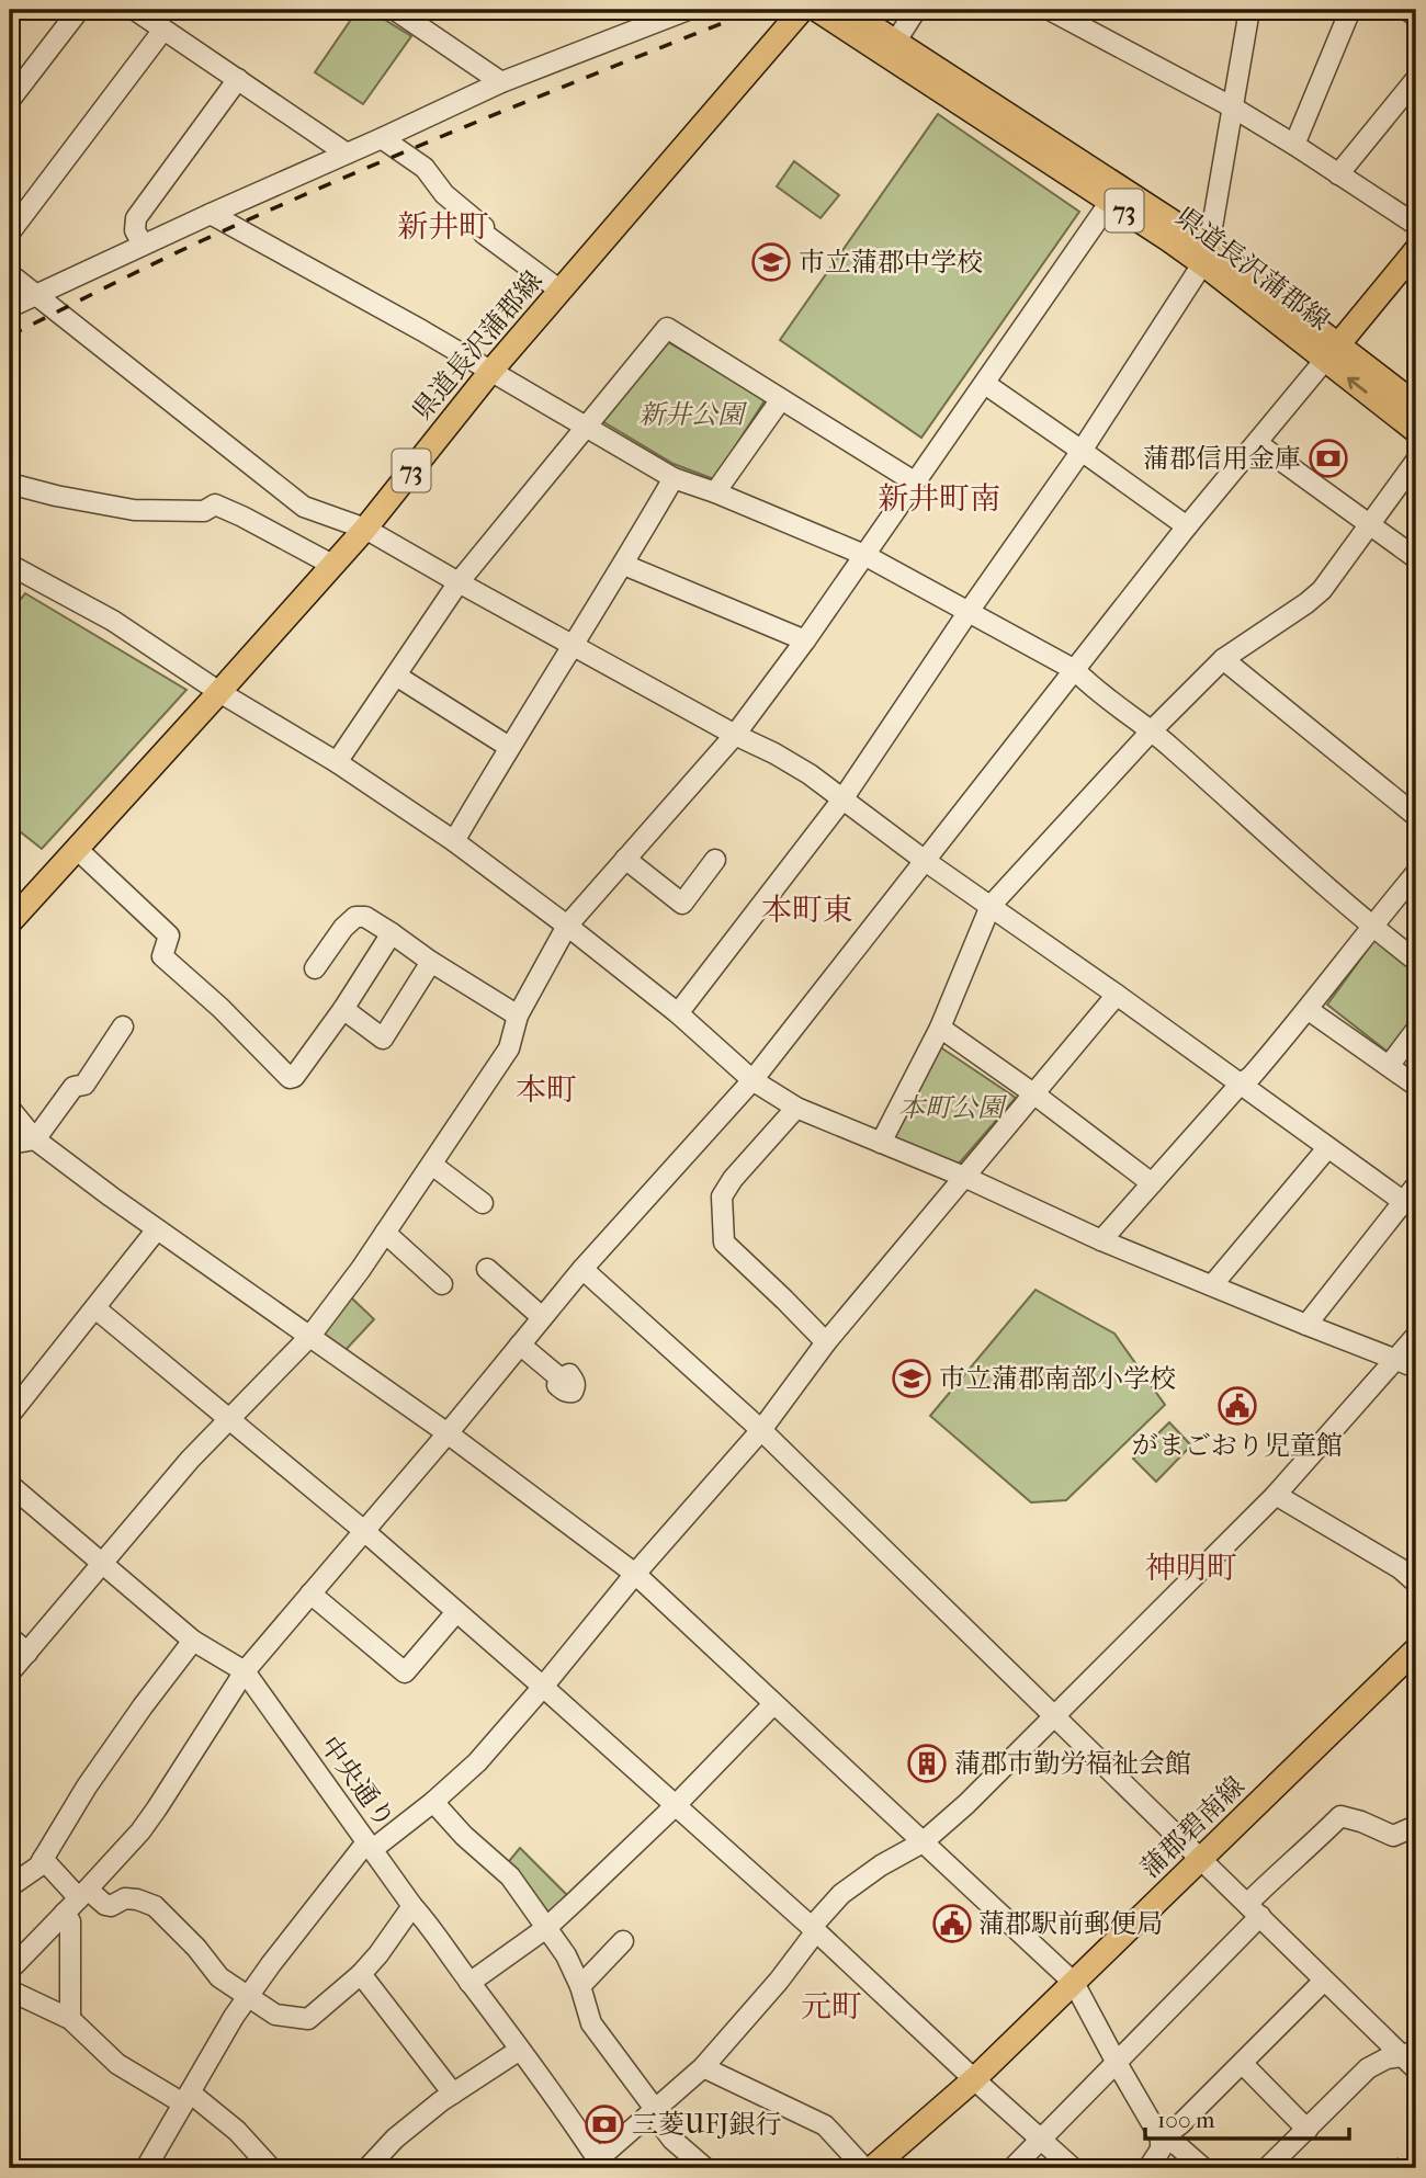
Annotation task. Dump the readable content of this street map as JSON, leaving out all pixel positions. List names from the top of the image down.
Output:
{
  "streets": {
    "main road": ["73", "県道長沢蒲郡線", "蒲郡碧南線"],
    "street": ["中央通り"]
  },
  "districts": [
    "新井町",
    "新井町南",
    "本町東",
    "本町",
    "神明町",
    "元町"
  ],
  "parks": ["新井公園", "本町公園"],
  "places": {
    "school or university": ["市立蒲郡中学校", "市立蒲郡南部小学校"],
    "bank": ["蒲郡信用金庫", "三菱UFJ銀行"],
    "public building": ["がまごおり児童館", "蒲郡駅前郵便局"],
    "building": ["蒲郡市勤労福祉会館"]
  },
  "scale_bar": "100 m"
}
